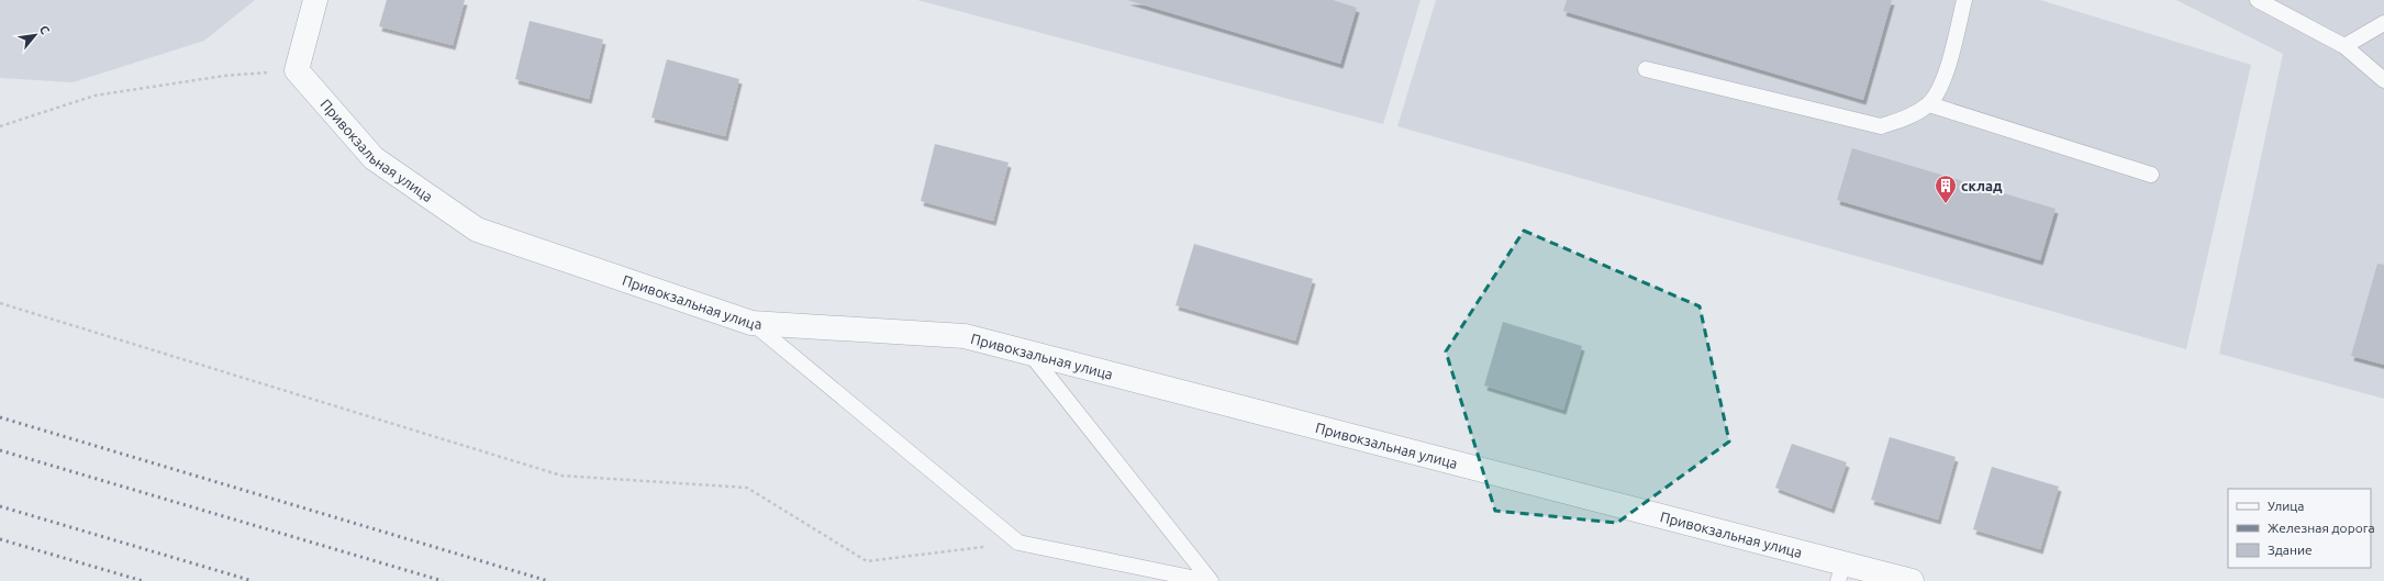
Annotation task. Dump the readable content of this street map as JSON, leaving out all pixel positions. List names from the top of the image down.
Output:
{
  "streets": {
    "street": ["Привокзальная улица"]
  },
  "places": {
    "building": ["склад"]
  },
  "legend": ["Улица", "Железная дорога", "Здание"],
  "north": "top right"
}
